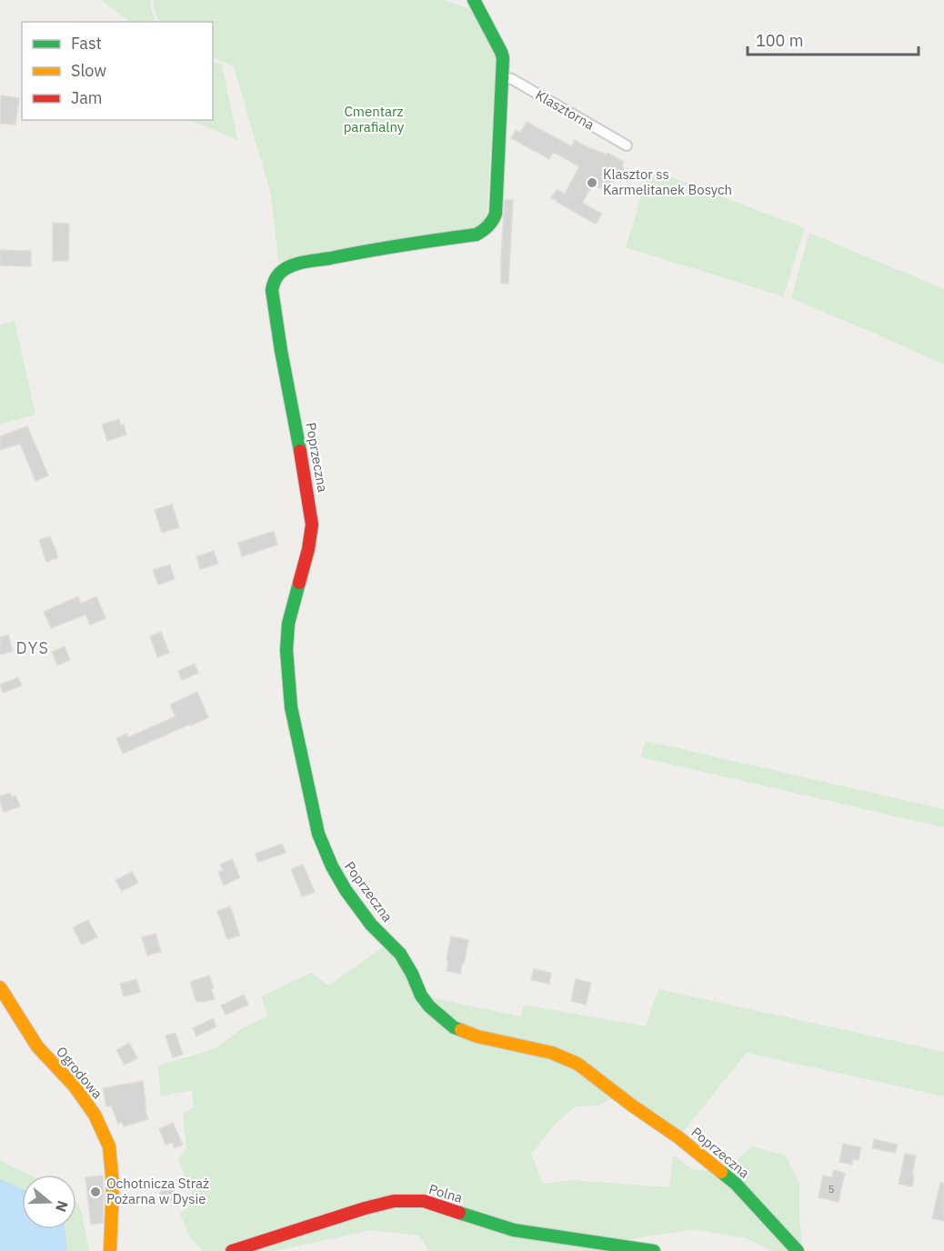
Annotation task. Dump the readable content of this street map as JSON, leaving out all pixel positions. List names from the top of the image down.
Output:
{
  "streets": {
    "street": [
      "Klasztorna",
      "Poprzeczna",
      "Ogrodowa",
      "Polna"
    ]
  },
  "crossings": [
    ["Klasztorna", "Poprzeczna"]
  ],
  "districts": ["DYS"],
  "parks": ["Cmentarz parafialny"],
  "places": ["Klasztor ss Karmelitanek Bosych", "Ochotnicza Straż Pożarna w Dysie"],
  "house_numbers": ["5"],
  "legend": ["Fast", "Slow", "Jam"],
  "scale_bar": "100 m",
  "north": "right"
}
